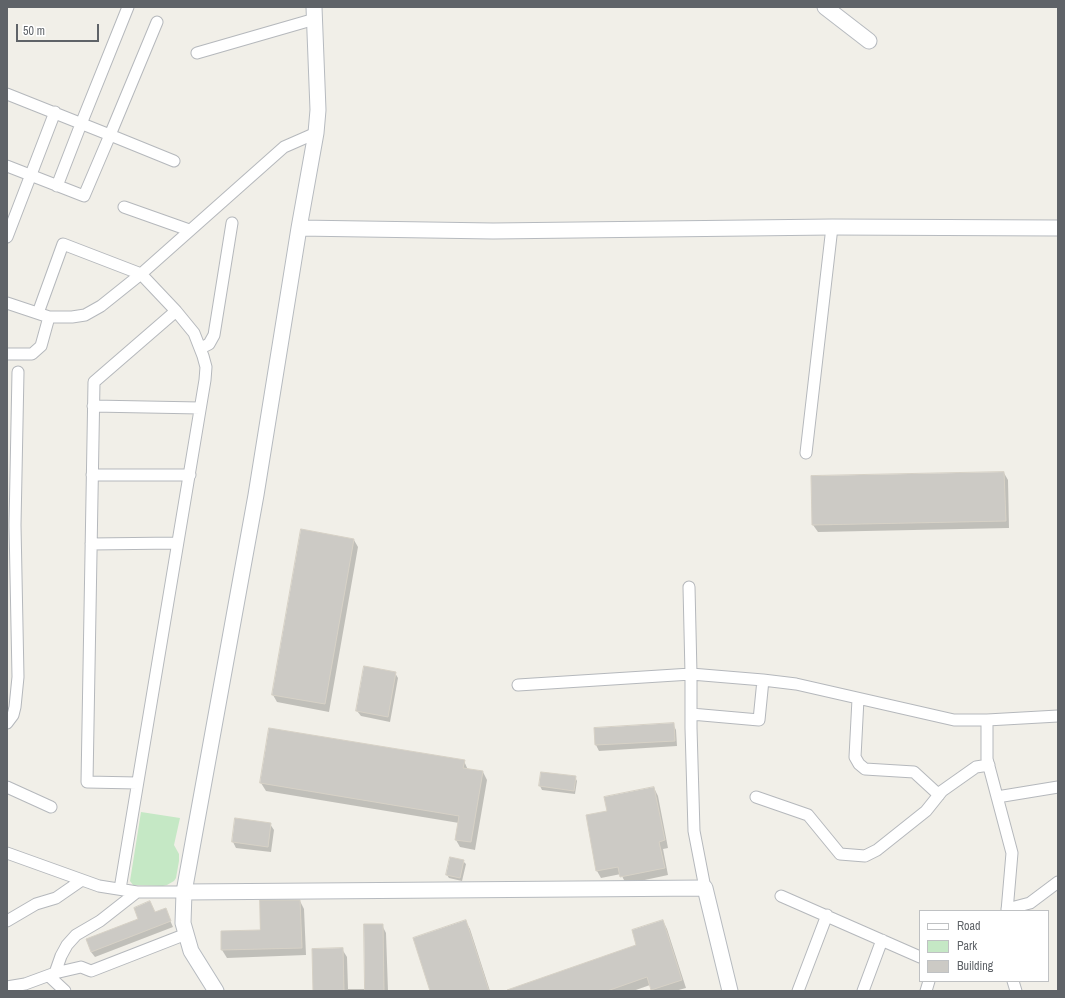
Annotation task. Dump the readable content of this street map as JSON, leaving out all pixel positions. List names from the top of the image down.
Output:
{
  "legend": ["Road", "Park", "Building"],
  "scale_bar": "50 m"
}
